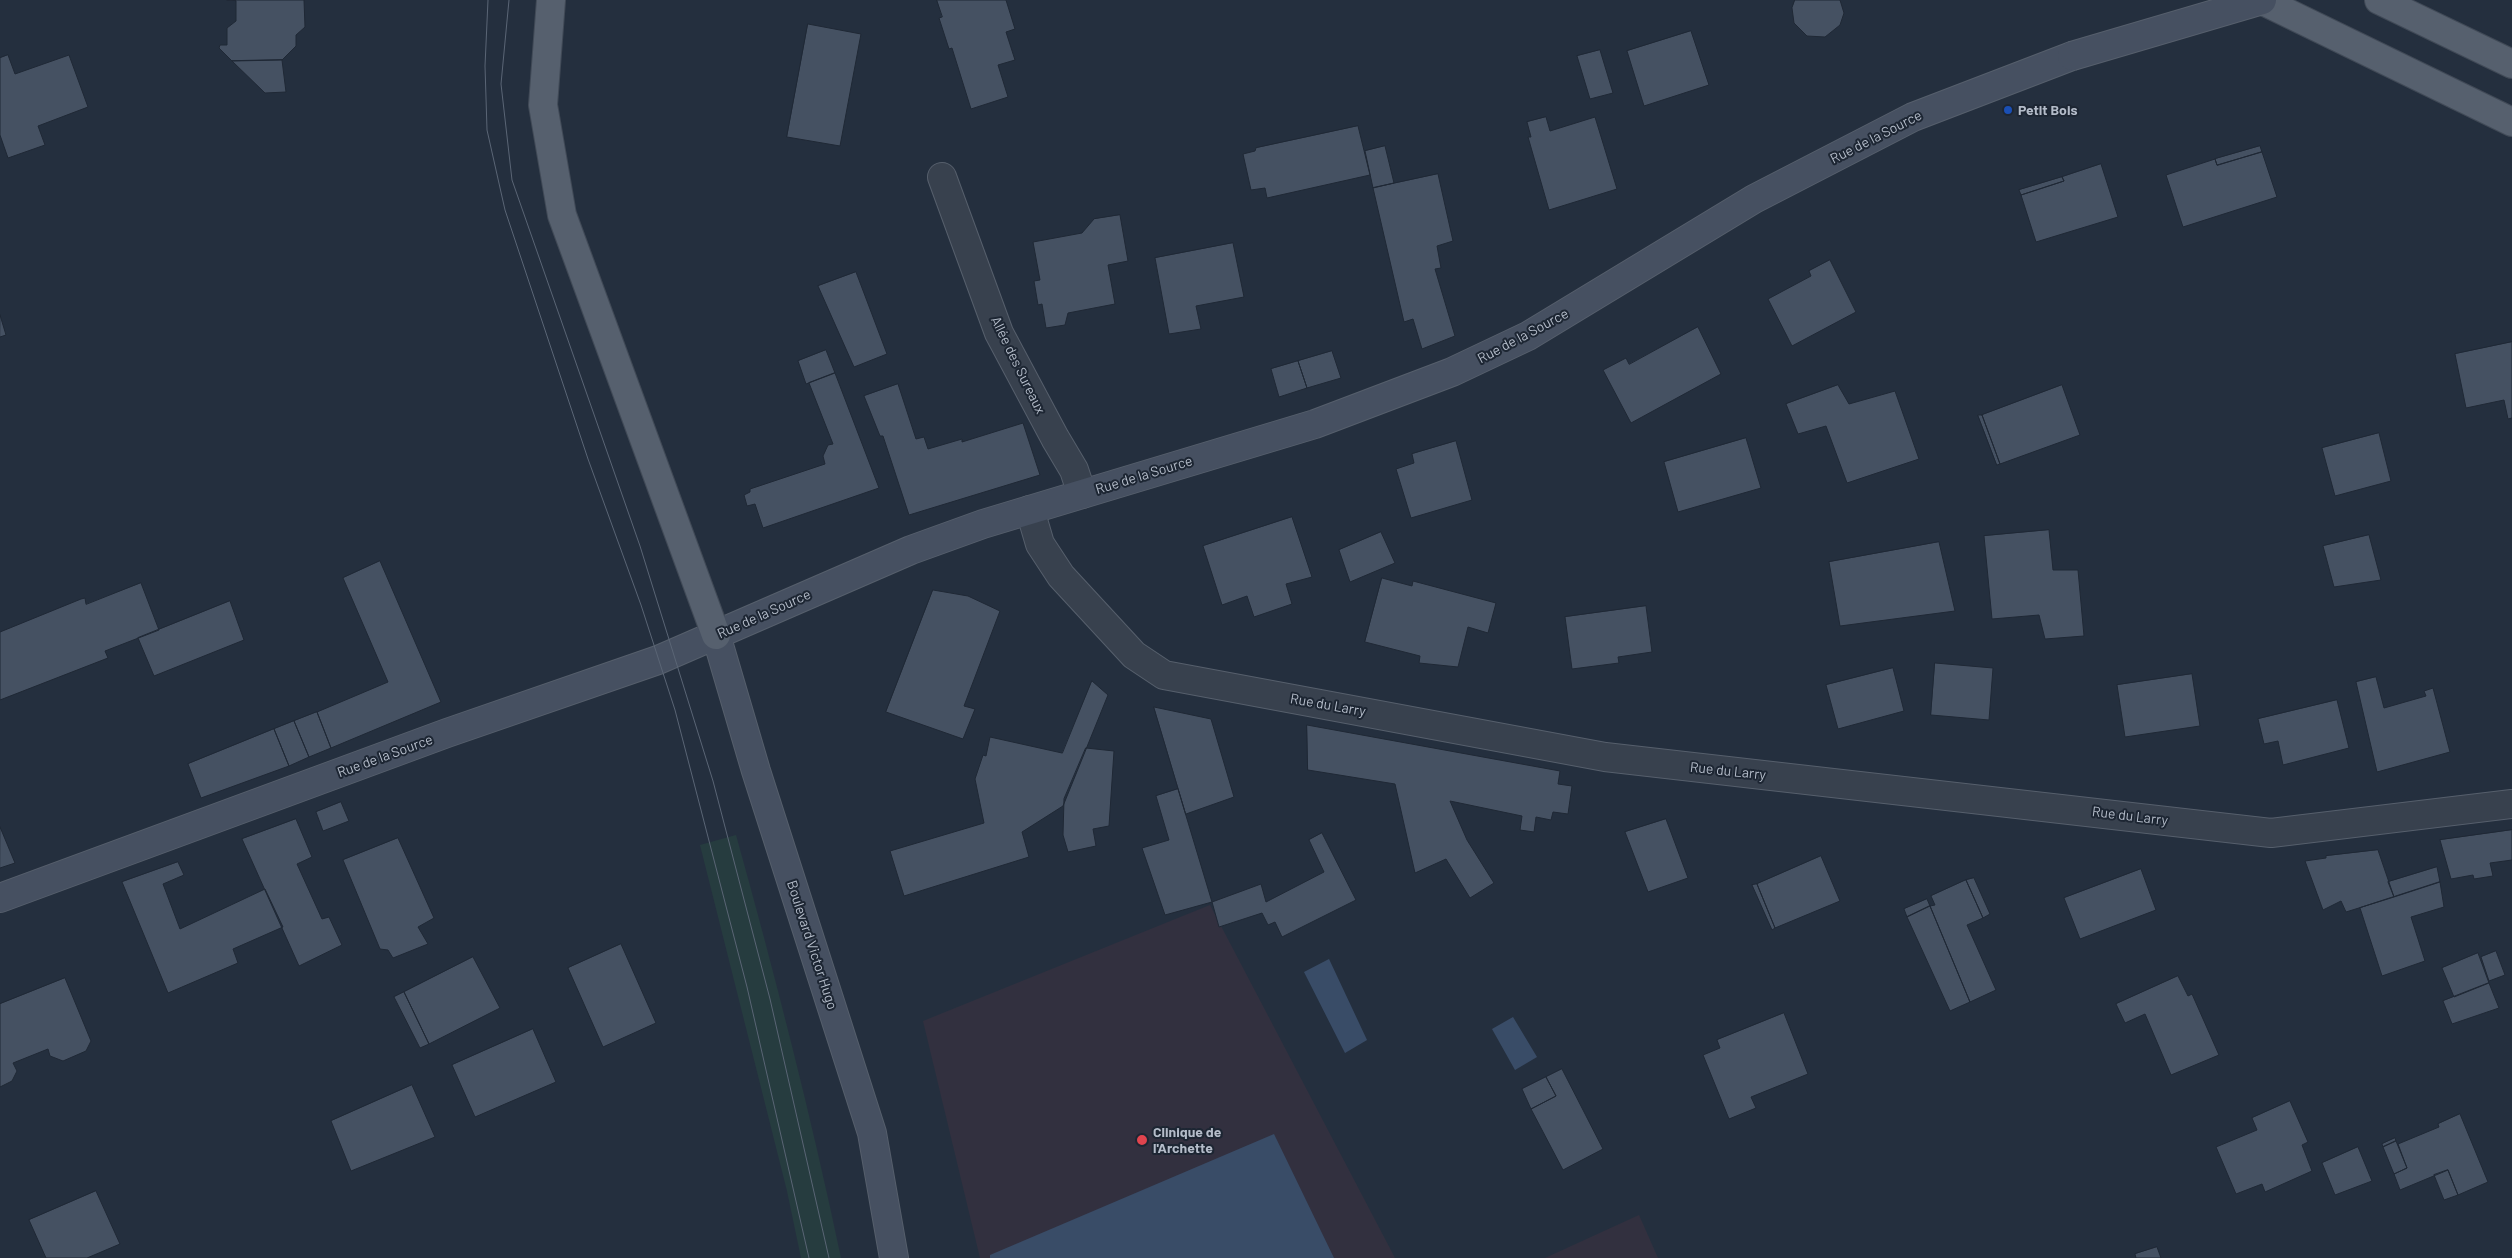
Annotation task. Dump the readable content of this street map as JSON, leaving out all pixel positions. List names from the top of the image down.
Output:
{
  "streets": {
    "main road": ["Rue de la Source", "Boulevard Victor Hugo"],
    "street": ["Allée des Sureaux", "Rue du Larry"]
  },
  "crossings": [
    ["Rue de la Source", "Allée des Sureaux"],
    ["Rue de la Source", "Rue du Larry"],
    ["Rue de la Source", "Boulevard Victor Hugo"]
  ],
  "places": ["Petit Bois", "Clinique de l'Archette"]
}
